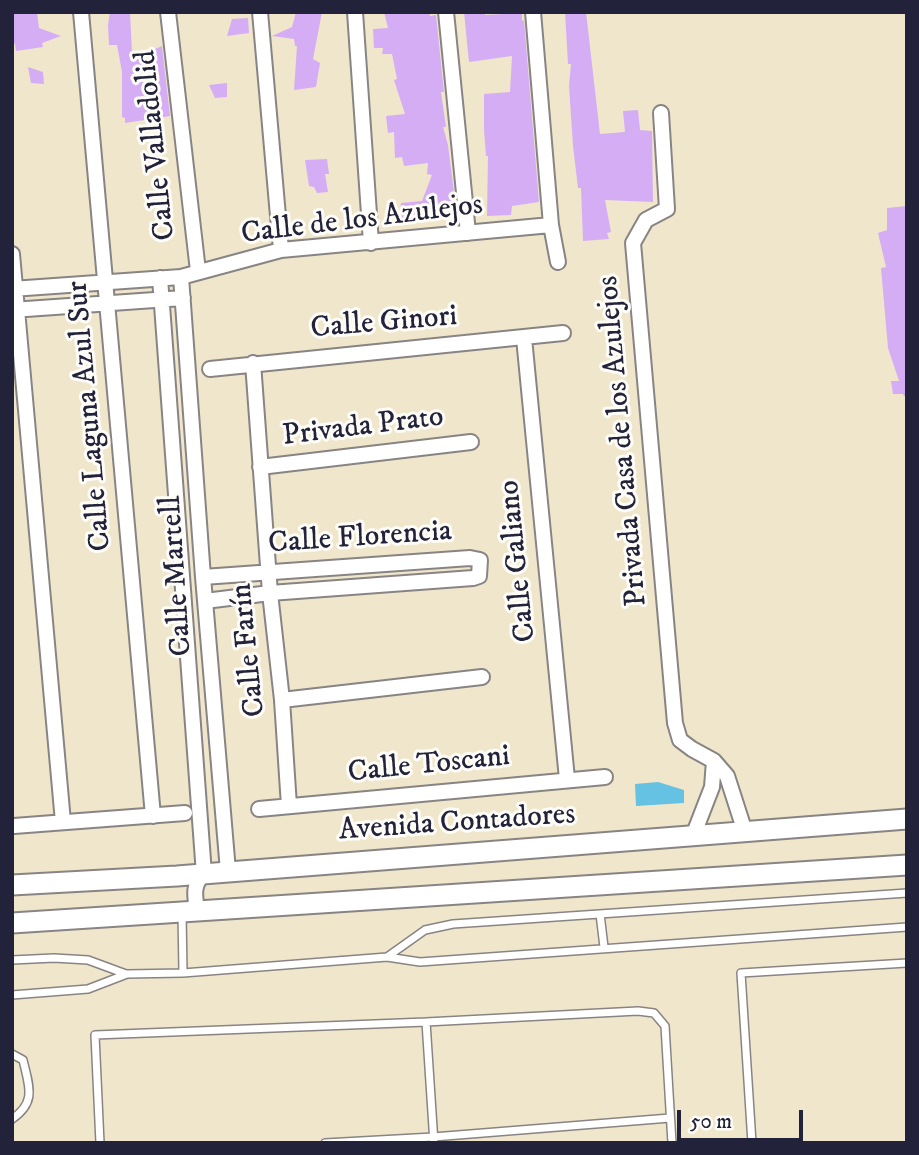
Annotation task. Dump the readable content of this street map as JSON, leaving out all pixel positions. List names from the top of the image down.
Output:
{
  "streets": {
    "main road": ["Avenida Contadores"],
    "street": [
      "Calle Valladolid",
      "Calle de los Azulejos",
      "Calle Ginori",
      "Calle Laguna Azul Sur",
      "Privada Prato",
      "Privada Casa de los Azulejos",
      "Calle Florencia",
      "Calle Galiano",
      "Calle Martell",
      "Calle Farín",
      "Calle Toscani"
    ]
  },
  "crossings": [
    ["Calle Valladolid", "Calle de los Azulejos"],
    ["Calle de los Azulejos", "Calle Laguna Azul Sur"],
    ["Calle de los Azulejos", "Calle Martell"],
    ["Calle Ginori", "Calle Galiano"],
    ["Calle Ginori", "Calle Farín"],
    ["Privada Prato", "Calle Farín"],
    ["Calle Florencia", "Calle Martell"],
    ["Calle Florencia", "Calle Farín"],
    ["Calle Galiano", "Calle Toscani"],
    ["Calle Martell", "Avenida Contadores"],
    ["Calle Farín", "Calle Toscani"]
  ],
  "scale_bar": "50 m"
}
